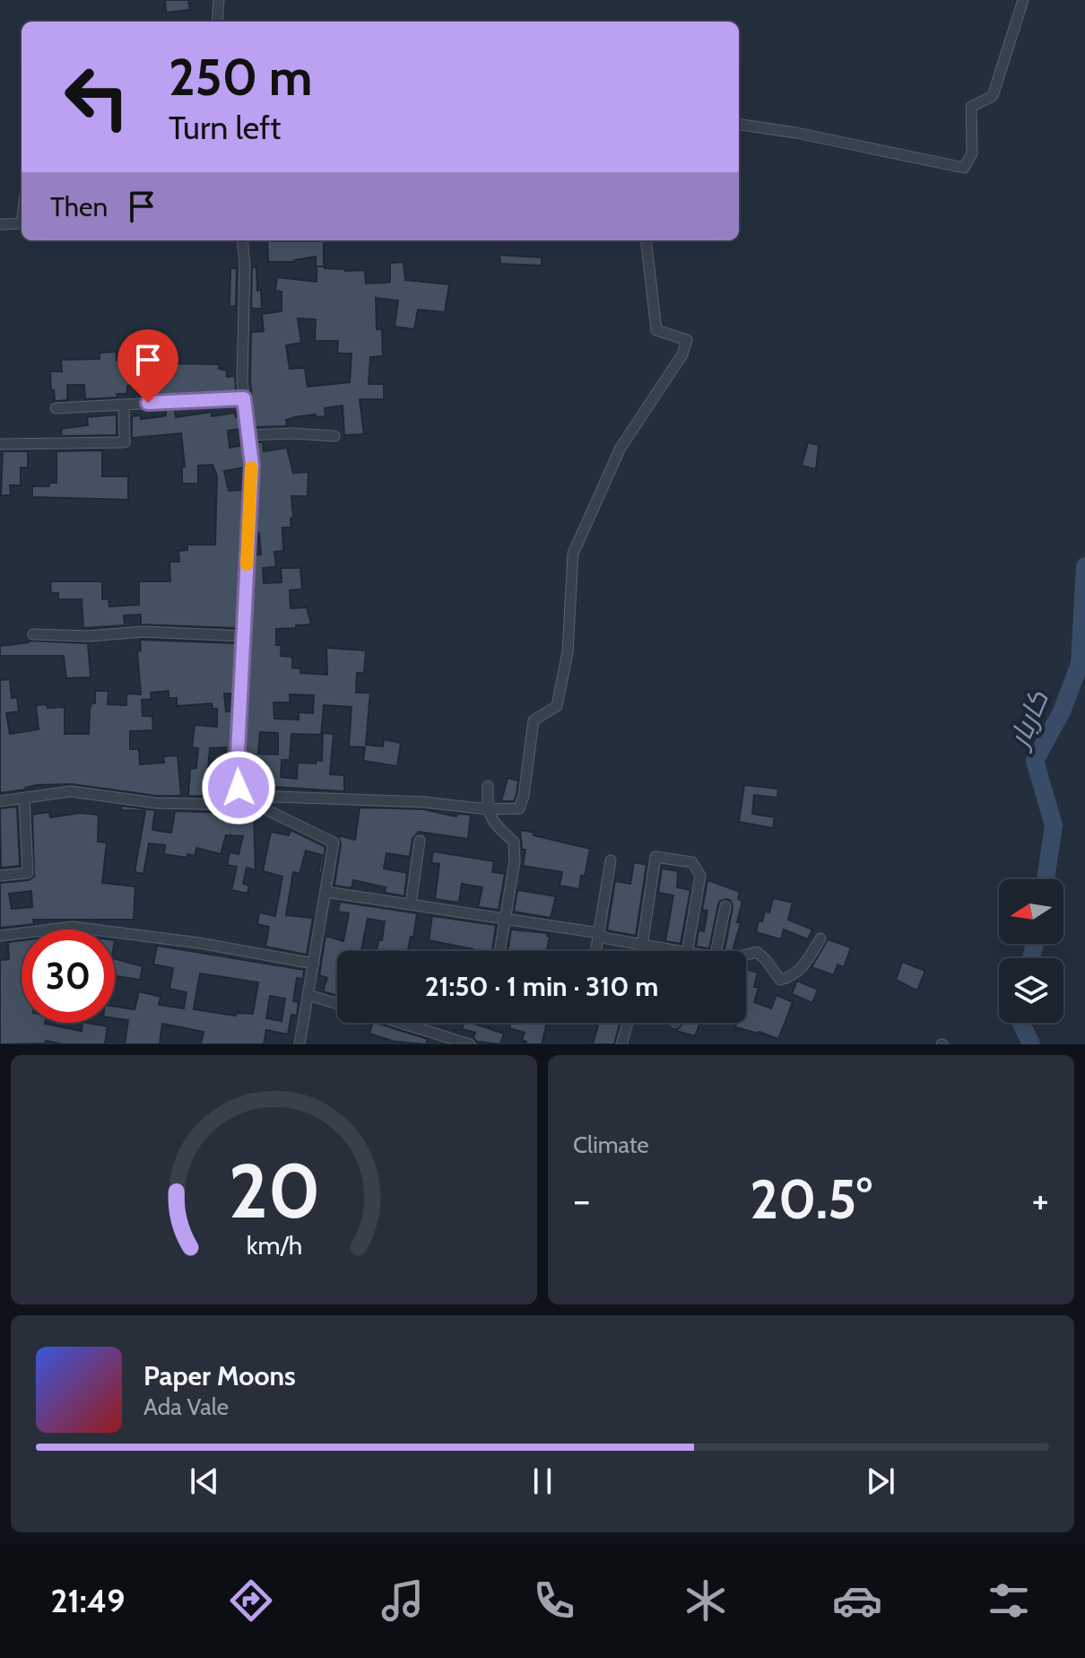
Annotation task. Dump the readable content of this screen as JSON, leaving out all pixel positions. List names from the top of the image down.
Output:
{
  "water": ["کاربار"],
  "north": "left",
  "page": {
    "turn": ["250 m", "Turn left"],
    "then": "Then",
    "limit": "30",
    "trip": "21:50 · 1 min · 310 m",
    "tile": "Climate",
    "heat": ["−", "20.5°", "+"],
    "song": ["Paper Moons", "Ada Vale"],
    "tabs": "21:49",
    "gauge": ["20", "km/h"]
  }
}
